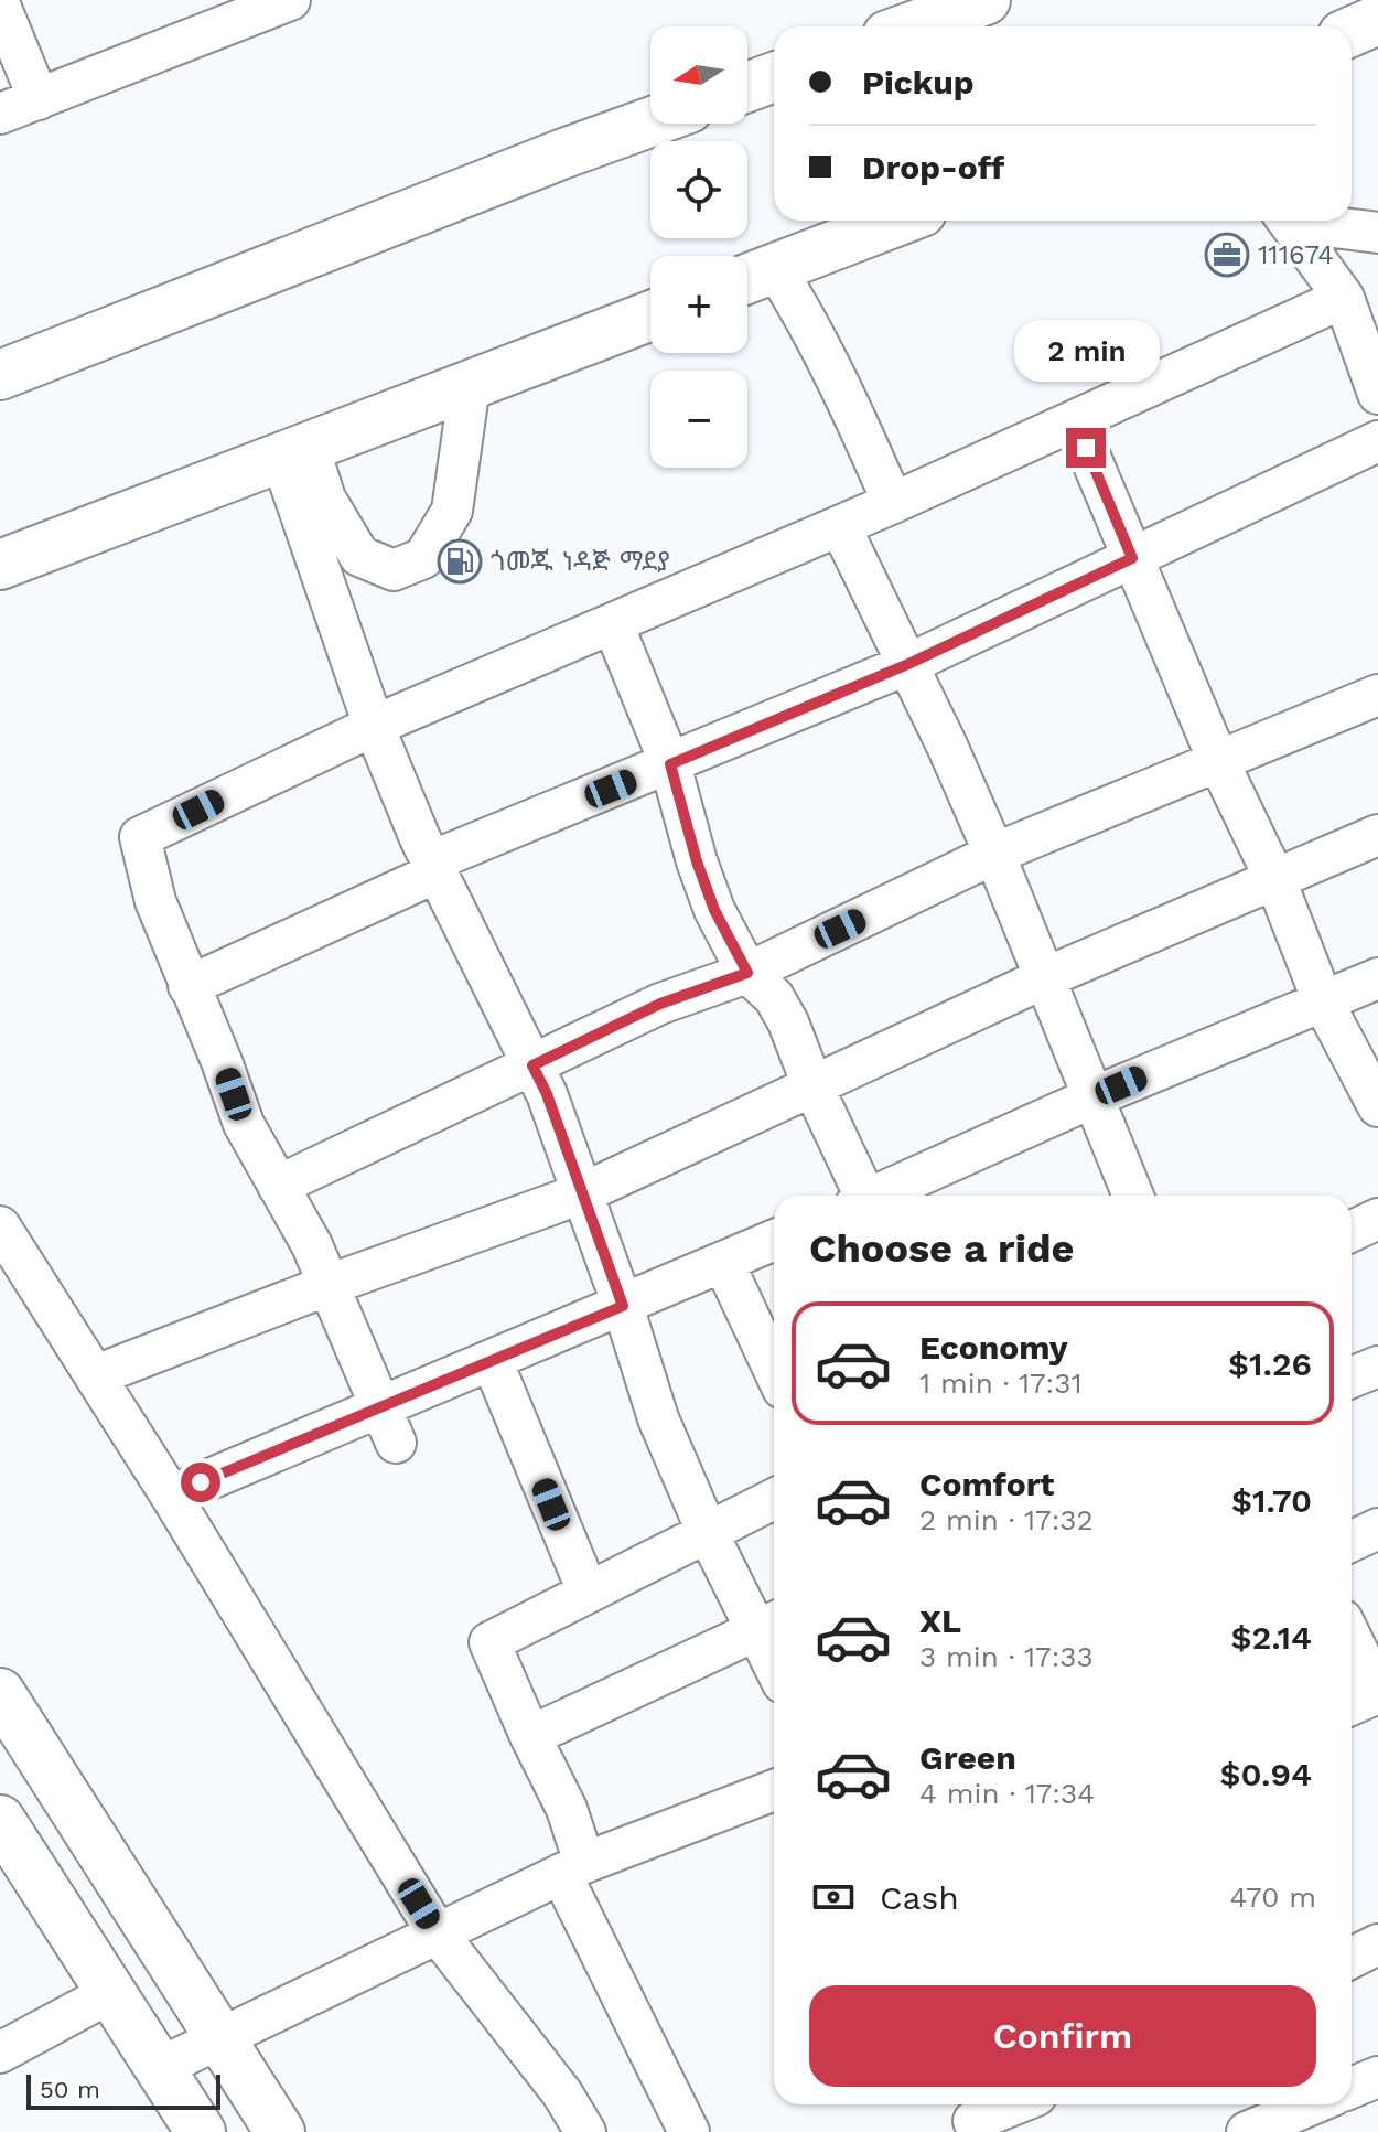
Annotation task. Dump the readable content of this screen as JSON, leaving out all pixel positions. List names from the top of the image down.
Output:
{
  "places": {
    "office": ["111674"],
    "fuel station": ["ጎመጁ ነዳጅ ማደያ"]
  },
  "scale_bar": "50 m",
  "north": "left",
  "page": {
    "map_buttons": ["+", "−"],
    "banner": ["Pickup", "Drop-off"],
    "bubble": "2 min",
    "heading": "Choose a ride",
    "list": [
      {
        "name": "Economy",
        "note": "1 min · 17:31",
        "value": "$1.26"
      },
      {
        "name": "Comfort",
        "note": "2 min · 17:32",
        "value": "$1.70"
      },
      {
        "name": "XL",
        "note": "3 min · 17:33",
        "value": "$2.14"
      },
      {
        "name": "Green",
        "note": "4 min · 17:34",
        "value": "$0.94"
      }
    ],
    "pay": ["Cash", "470 m"],
    "buttons": "Confirm",
    "scale": "50 m"
  }
}
